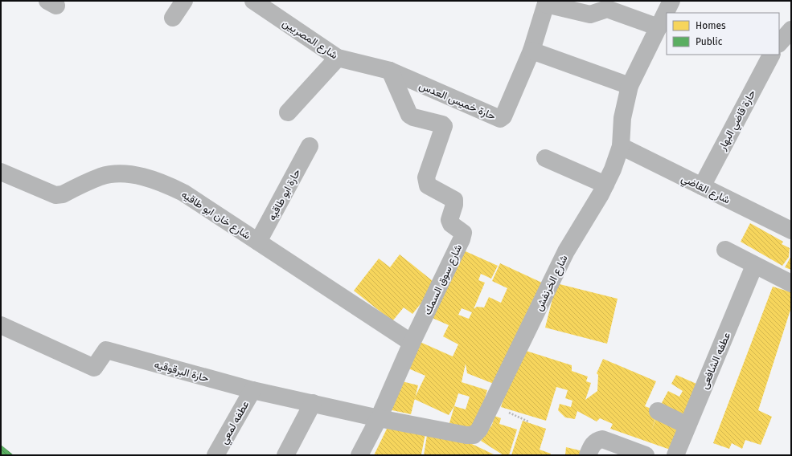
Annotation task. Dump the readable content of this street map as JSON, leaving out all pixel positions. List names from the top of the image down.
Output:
{
  "streets": {
    "street": [
      "شارع المصريين",
      "حارة خميس العدس",
      "حارة قاضي البهار",
      "شارع القاضي",
      "حارة ابو طاقيه",
      "شارع خان ابو طاقيه",
      "شارع سوق السمك",
      "شارع الخرنفش",
      "عطفه الشافعى",
      "حارة البرقوقيه",
      "عطفه لمعي"
    ]
  },
  "crossings": [
    ["شارع المصريين", "حارة خميس العدس"],
    ["شارع المصريين", "شارع سوق السمك"],
    ["حارة خميس العدس", "شارع سوق السمك"],
    ["حارة خميس العدس", "شارع الخرنفش"],
    ["حارة قاضي البهار", "شارع القاضي"],
    ["شارع القاضي", "شارع الخرنفش"],
    ["حارة ابو طاقيه", "شارع خان ابو طاقيه"],
    ["شارع خان ابو طاقيه", "شارع سوق السمك"],
    ["شارع سوق السمك", "شارع الخرنفش"],
    ["شارع سوق السمك", "حارة البرقوقيه"],
    ["شارع الخرنفش", "حارة البرقوقيه"],
    ["حارة البرقوقيه", "عطفه لمعي"]
  ],
  "legend": ["Homes", "Public"]
}
